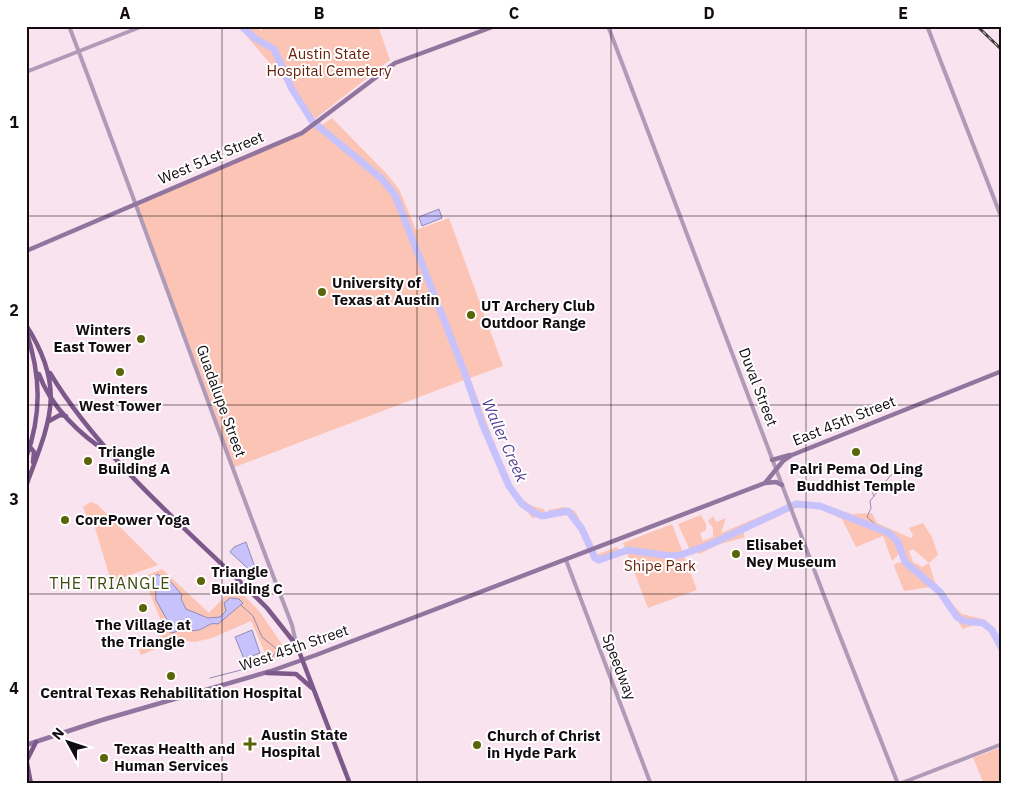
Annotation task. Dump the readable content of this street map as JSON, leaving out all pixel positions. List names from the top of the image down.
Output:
{
  "streets": {
    "main road": [
      "West 51st Street",
      "Guadalupe Street",
      "East 45th Street",
      "West 45th Street"
    ],
    "street": ["Duval Street", "Speedway"]
  },
  "crossings": [
    ["West 51st Street", "Guadalupe Street"],
    ["Duval Street", "East 45th Street"],
    ["Guadalupe Street", "West 45th Street"],
    ["East 45th Street", "West 45th Street"],
    ["East 45th Street", "Speedway"],
    ["West 45th Street", "Speedway"]
  ],
  "districts": ["THE TRIANGLE"],
  "water": ["Waller Creek"],
  "parks": ["Austin State Hospital Cemetery", "Shipe Park"],
  "places": {
    "other": [
      "University of Texas at Austin",
      "UT Archery Club Outdoor Range",
      "Winters East Tower",
      "Winters West Tower",
      "Palri Pema Od Ling Buddhist Temple",
      "Triangle Building A",
      "CorePower Yoga",
      "Elisabet Ney Museum",
      "Triangle Building C",
      "The Village at the Triangle",
      "Central Texas Rehabilitation Hospital",
      "Church of Christ in Hyde Park",
      "Texas Health and Human Services"
    ],
    "health": ["Austin State Hospital"]
  },
  "north": "top left",
  "grid": {
    "columns": [
      "A",
      "B",
      "C",
      "D",
      "E"
    ],
    "rows": [
      "1",
      "2",
      "3",
      "4"
    ]
  }
}
